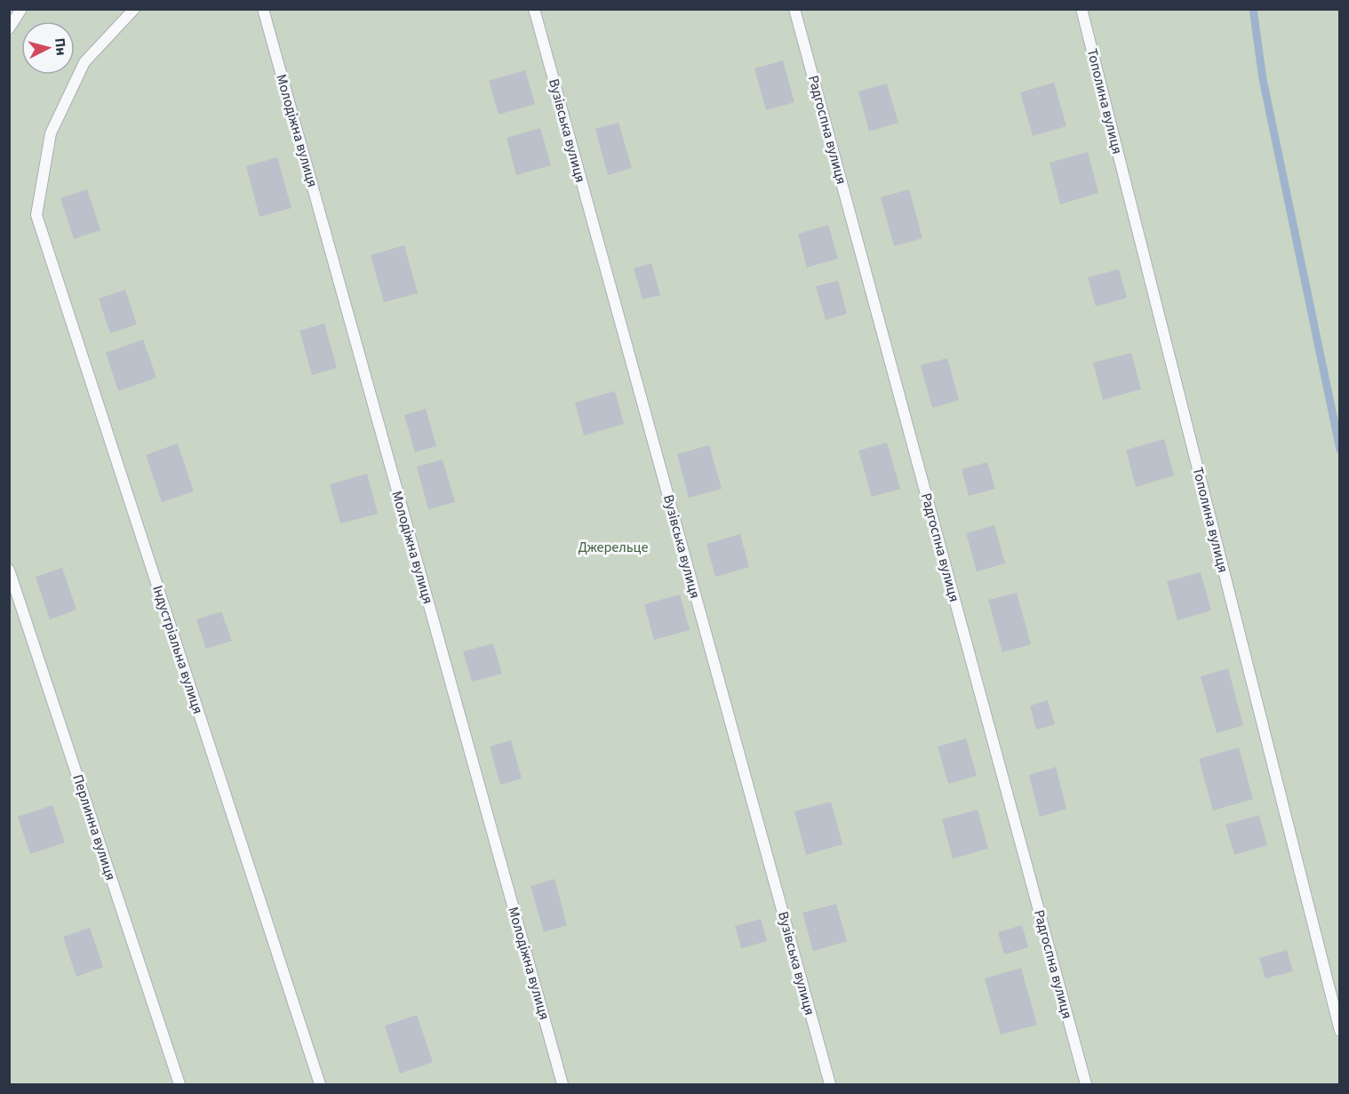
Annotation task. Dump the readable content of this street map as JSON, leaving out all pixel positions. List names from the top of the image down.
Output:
{
  "streets": {
    "lane": [
      "Тополина вулиця",
      "Радгоспна вулиця",
      "Молодіжна вулиця",
      "Вузівська вулиця",
      "Індустріальна вулиця",
      "Перлинна вулиця"
    ]
  },
  "parks": ["Джерельце"],
  "north": "right"
}
